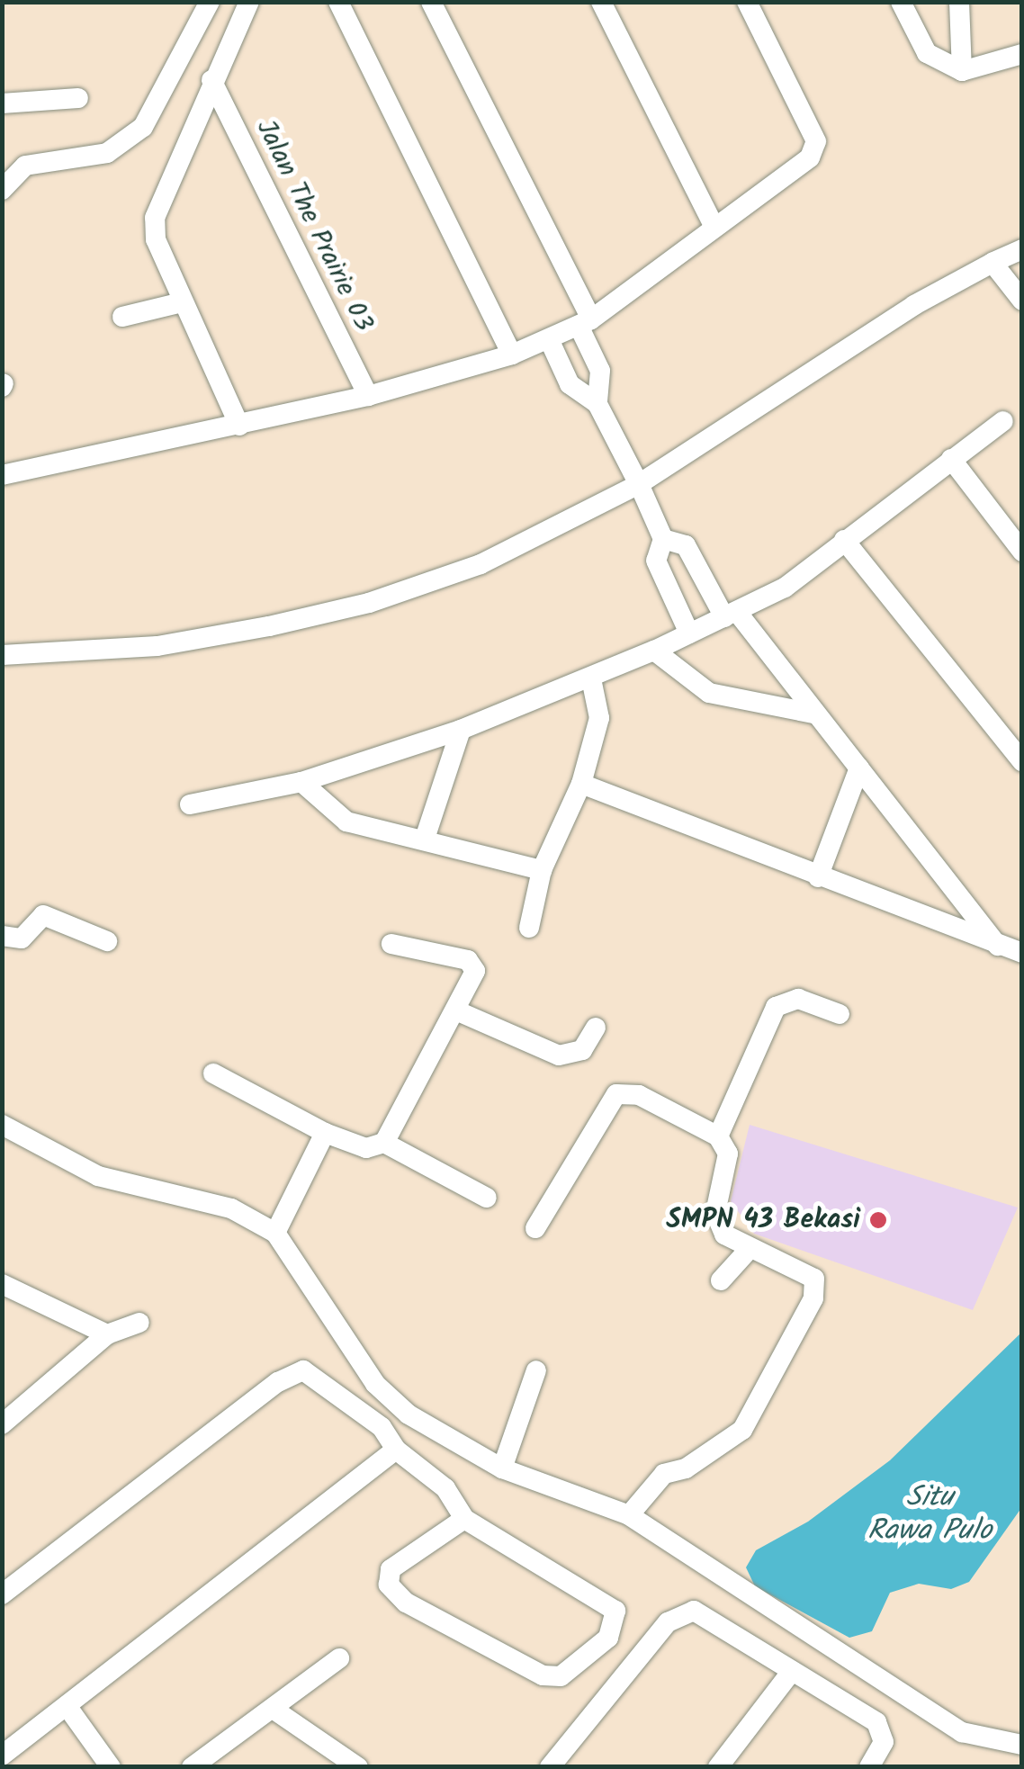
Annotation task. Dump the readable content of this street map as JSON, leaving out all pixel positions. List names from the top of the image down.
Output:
{
  "streets": {
    "street": ["Jalan The Prairie 03"]
  },
  "water": ["Situ Rawa Pulo"],
  "places": ["SMPN 43 Bekasi"]
}
